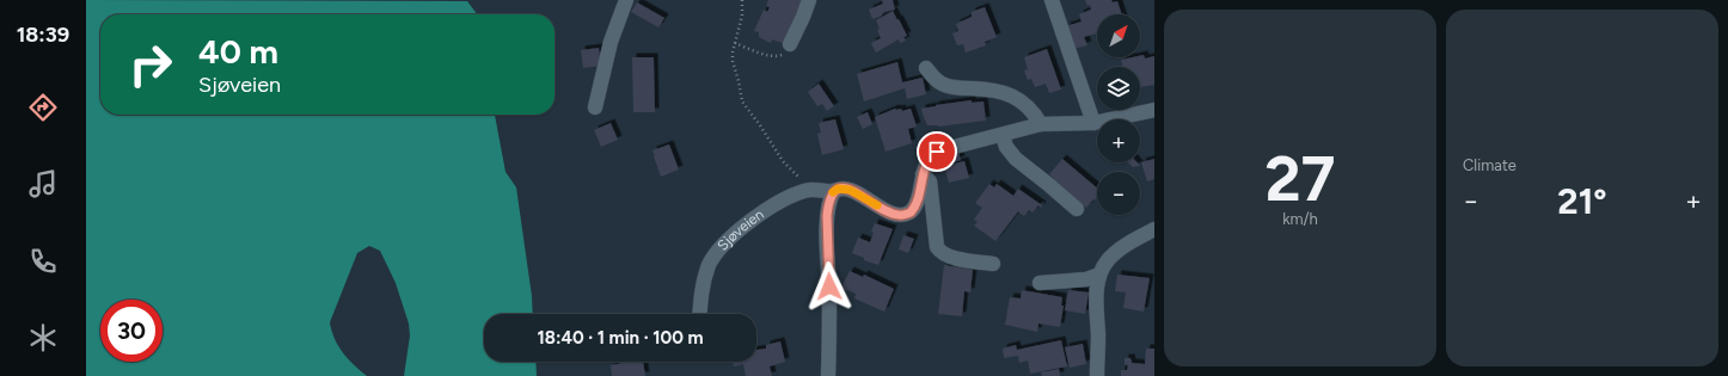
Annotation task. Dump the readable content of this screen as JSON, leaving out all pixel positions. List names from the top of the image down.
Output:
{
  "streets": {
    "street": ["Sjøveien"]
  },
  "north": "top right",
  "page": {
    "tabs": "18:39",
    "tile": [
      ["27", "km/h"],
      "Climate"
    ],
    "map_buttons": ["+", "−"],
    "turn": ["40 m", "Sjøveien"],
    "heat": ["−", "21°", "+"],
    "limit": "30",
    "trip": "18:40 · 1 min · 100 m"
  }
}
